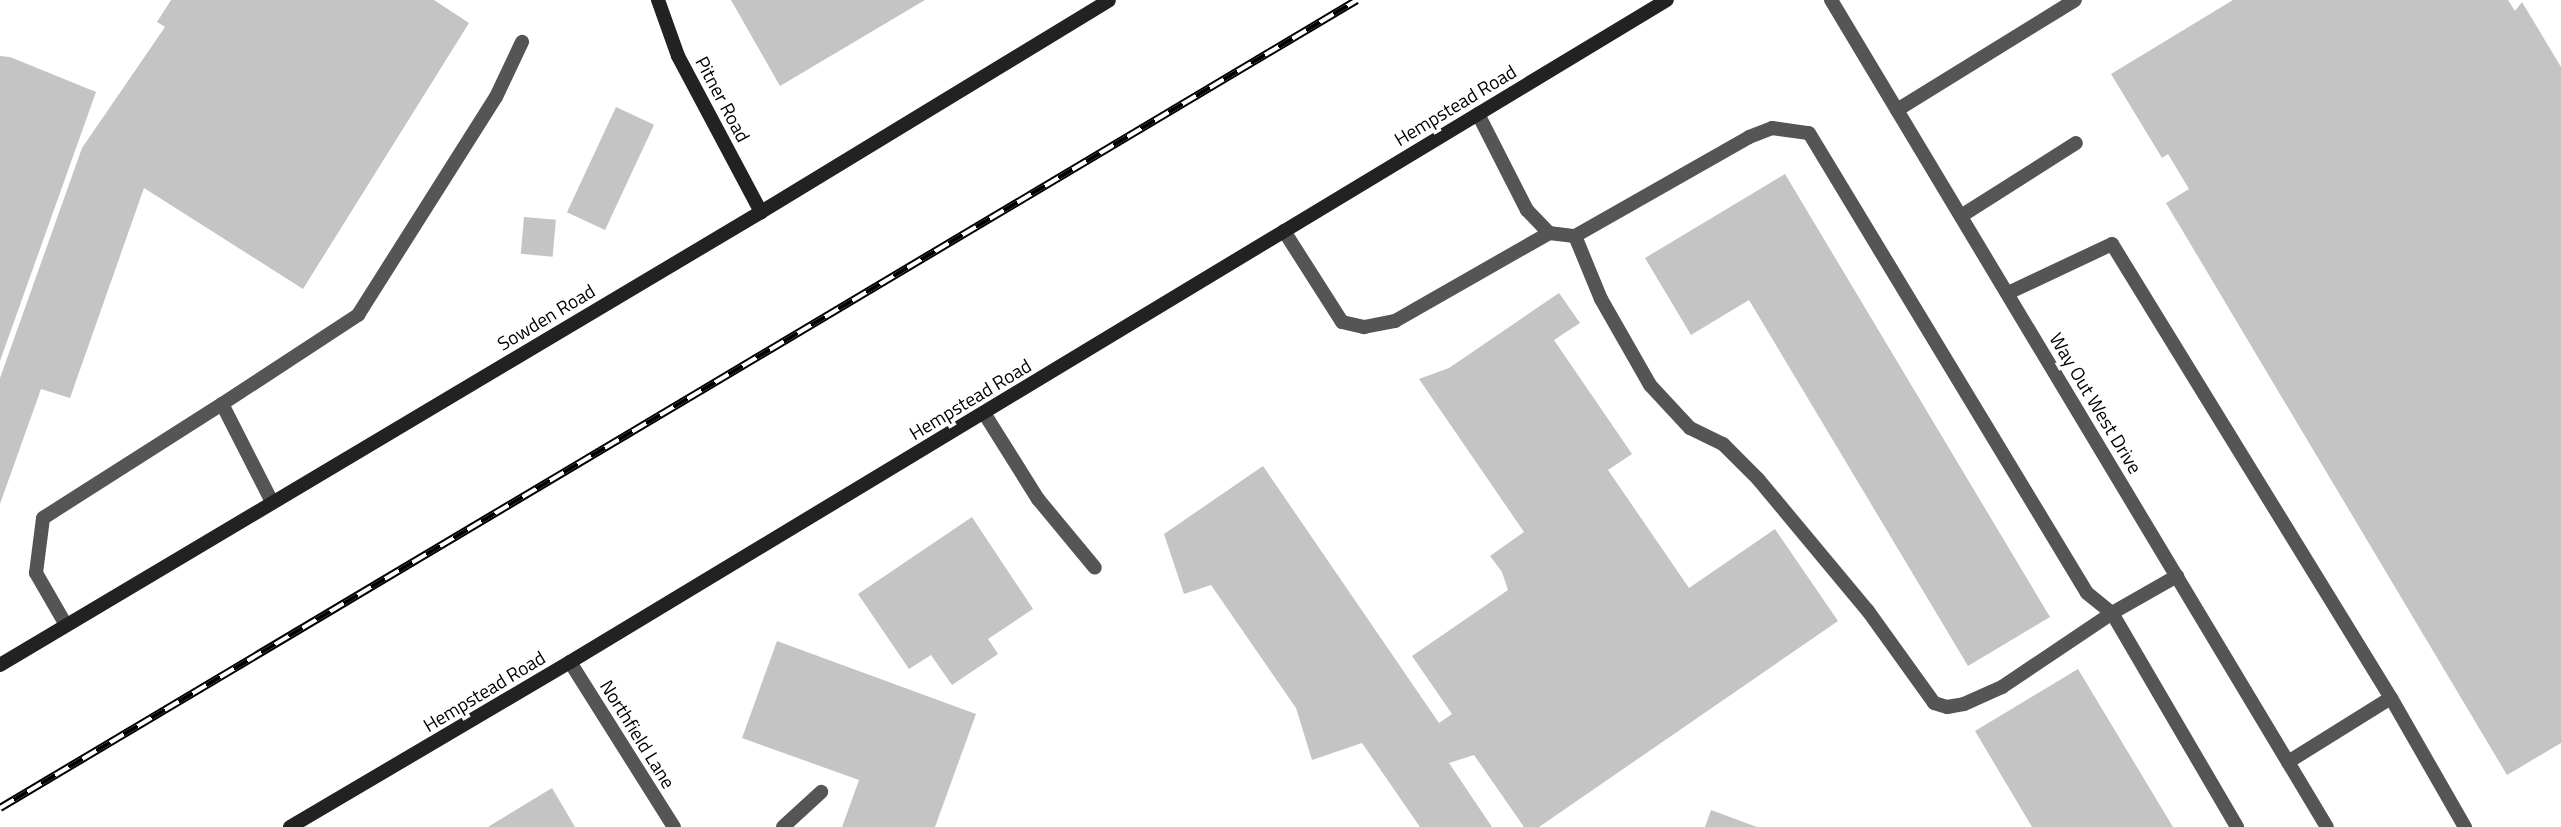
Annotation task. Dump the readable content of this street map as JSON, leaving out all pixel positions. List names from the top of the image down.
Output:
{
  "streets": {
    "main road": ["Pitner Road", "Hempstead Road", "Sowden Road"],
    "street": ["Way Out West Drive", "Northfield Lane"]
  },
  "crossings": [
    ["Pitner Road", "Sowden Road"],
    ["Hempstead Road", "Northfield Lane"]
  ]
}
